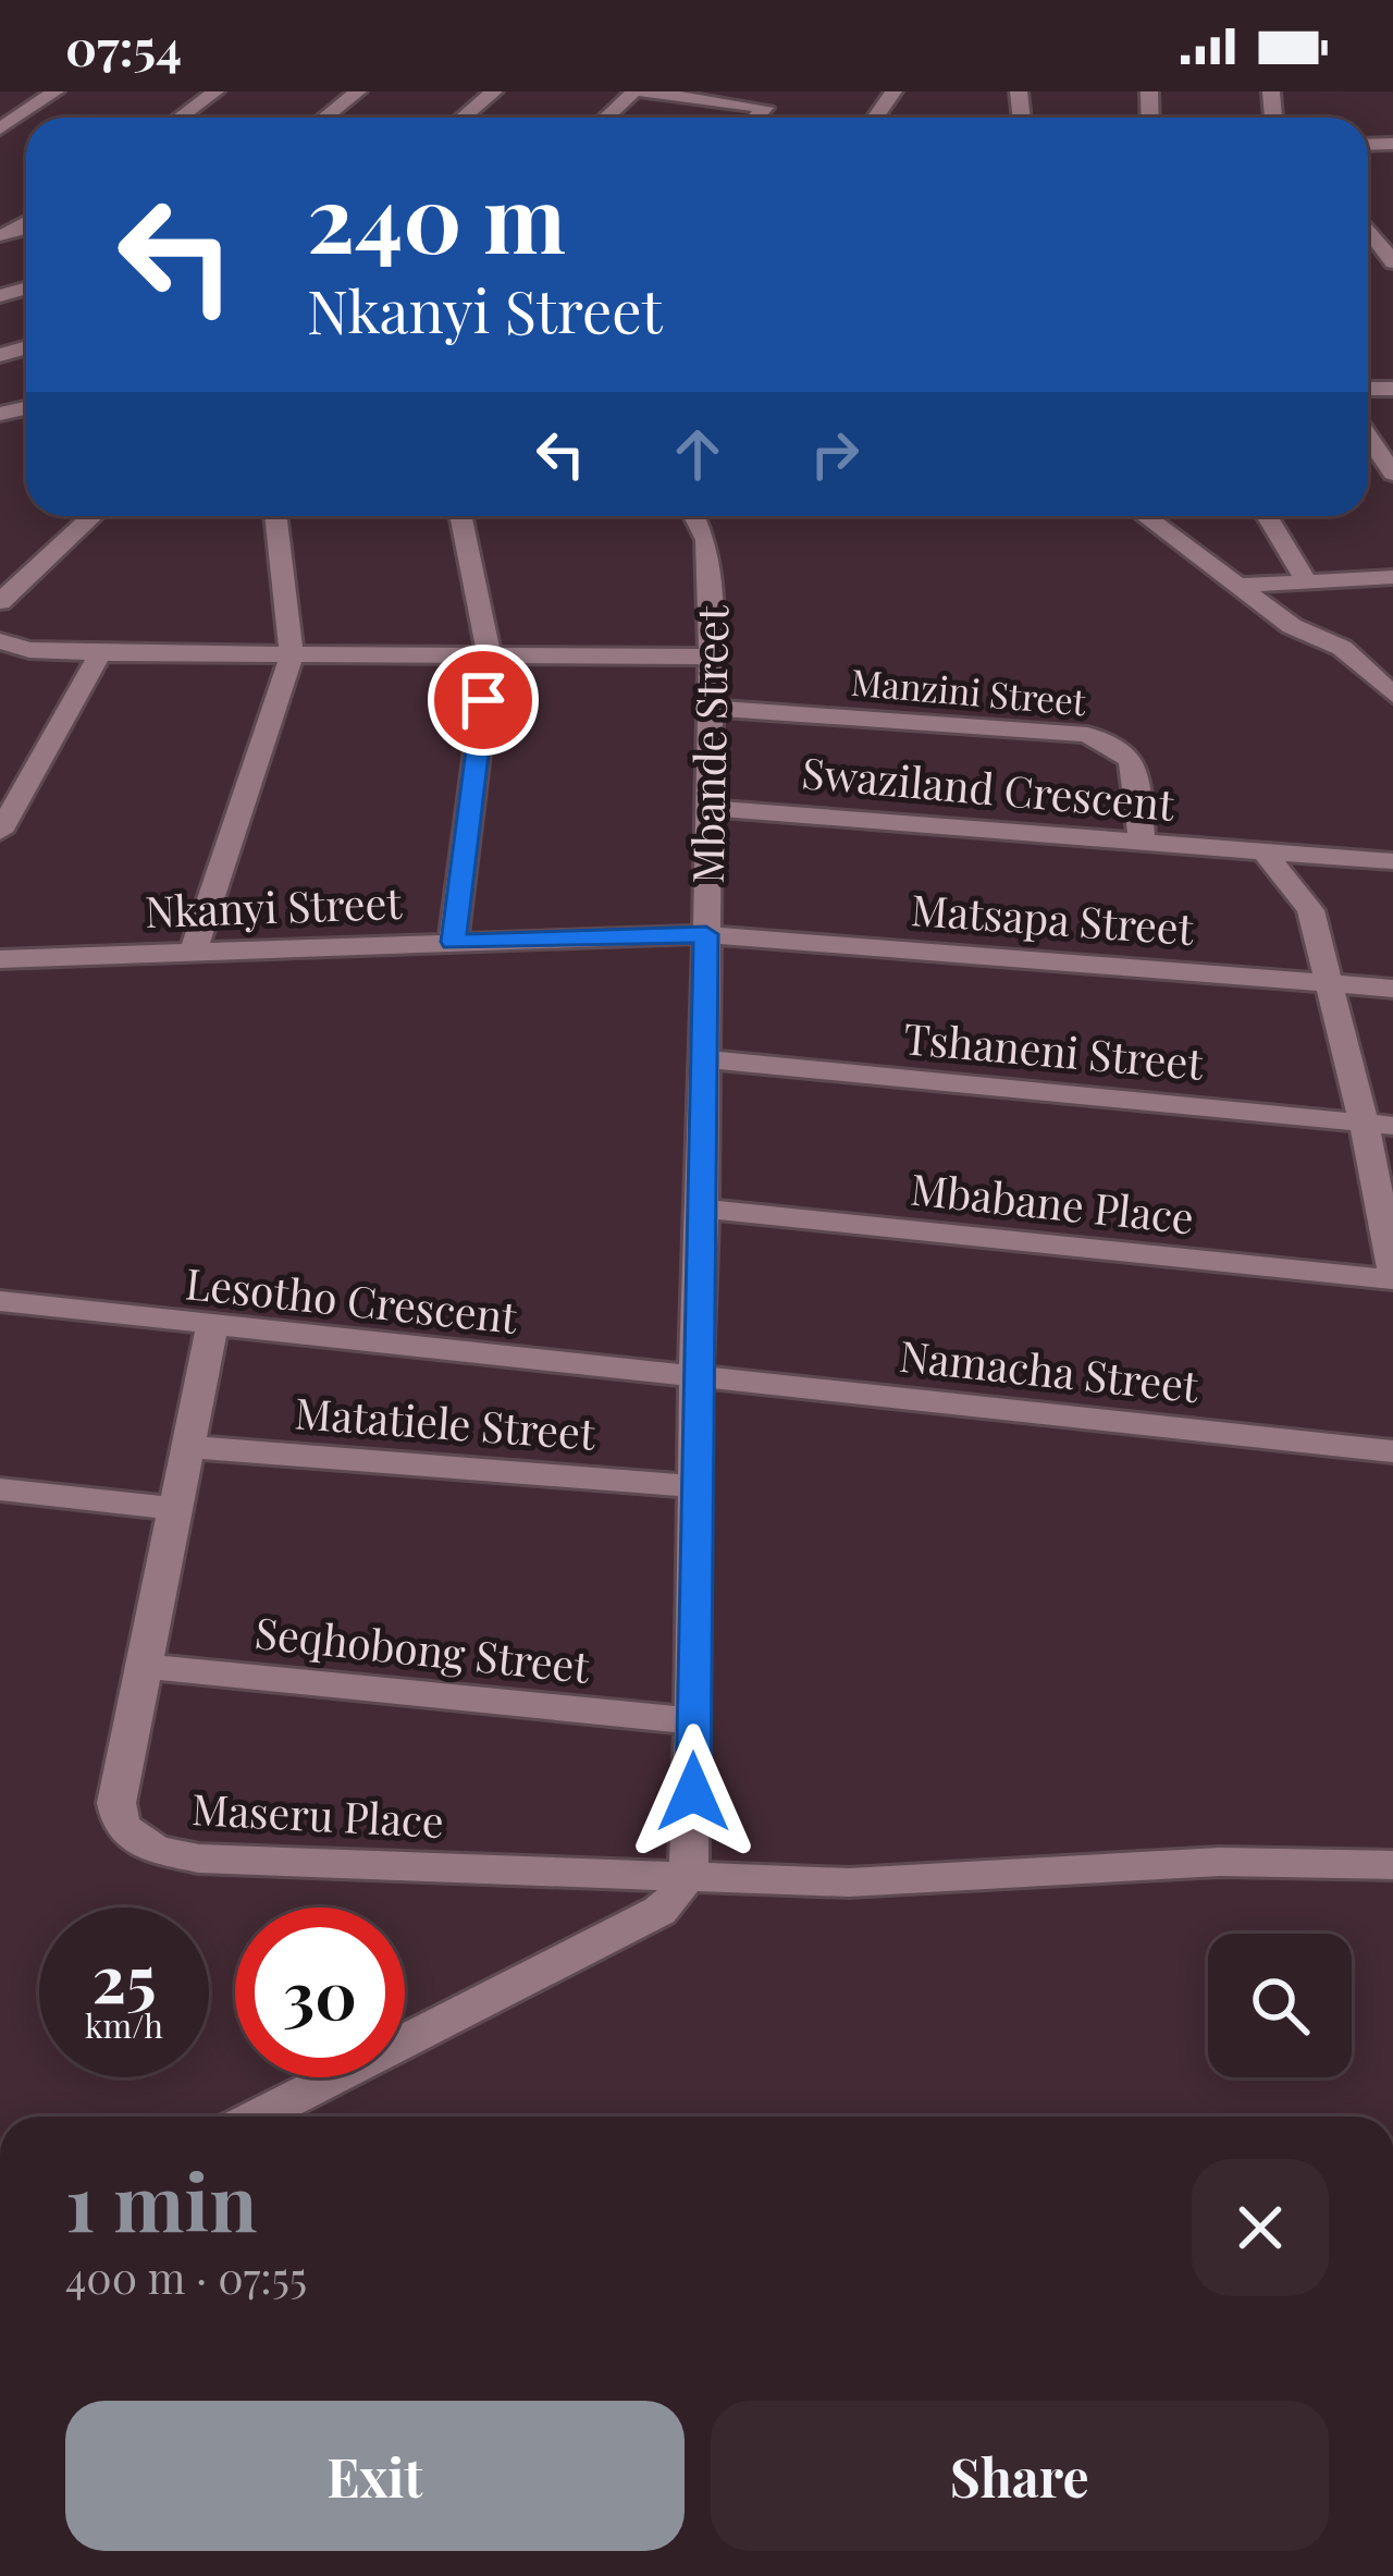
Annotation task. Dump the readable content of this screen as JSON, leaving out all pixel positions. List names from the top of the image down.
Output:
{
  "streets": {
    "street": [
      "Manzini Street",
      "Mbande Street",
      "Swaziland Crescent",
      "Nkanyi Street",
      "Matsapa Street",
      "Tshaneni Street",
      "Mbabane Place",
      "Lesotho Crescent",
      "Namacha Street",
      "Matatiele Street",
      "Seqhobong Street",
      "Maseru Place"
    ]
  },
  "crossings": [
    ["Manzini Street", "Mbande Street"],
    ["Manzini Street", "Swaziland Crescent"],
    ["Mbande Street", "Swaziland Crescent"],
    ["Mbande Street", "Nkanyi Street"],
    ["Mbande Street", "Matsapa Street"],
    ["Mbande Street", "Tshaneni Street"],
    ["Mbande Street", "Mbabane Place"],
    ["Mbande Street", "Lesotho Crescent"],
    ["Mbande Street", "Namacha Street"],
    ["Mbande Street", "Matatiele Street"],
    ["Mbande Street", "Seqhobong Street"],
    ["Mbande Street", "Maseru Place"],
    ["Nkanyi Street", "Matsapa Street"],
    ["Lesotho Crescent", "Namacha Street"],
    ["Lesotho Crescent", "Maseru Place"],
    ["Matatiele Street", "Maseru Place"],
    ["Seqhobong Street", "Maseru Place"]
  ],
  "page": {
    "status": "07:54",
    "turn": ["240 m", "Nkanyi Street"],
    "speed": "25 km/h",
    "limit": "30",
    "heading": ["1 min", "400 m · 07:55"],
    "buttons": ["Exit", "Share"]
  }
}
